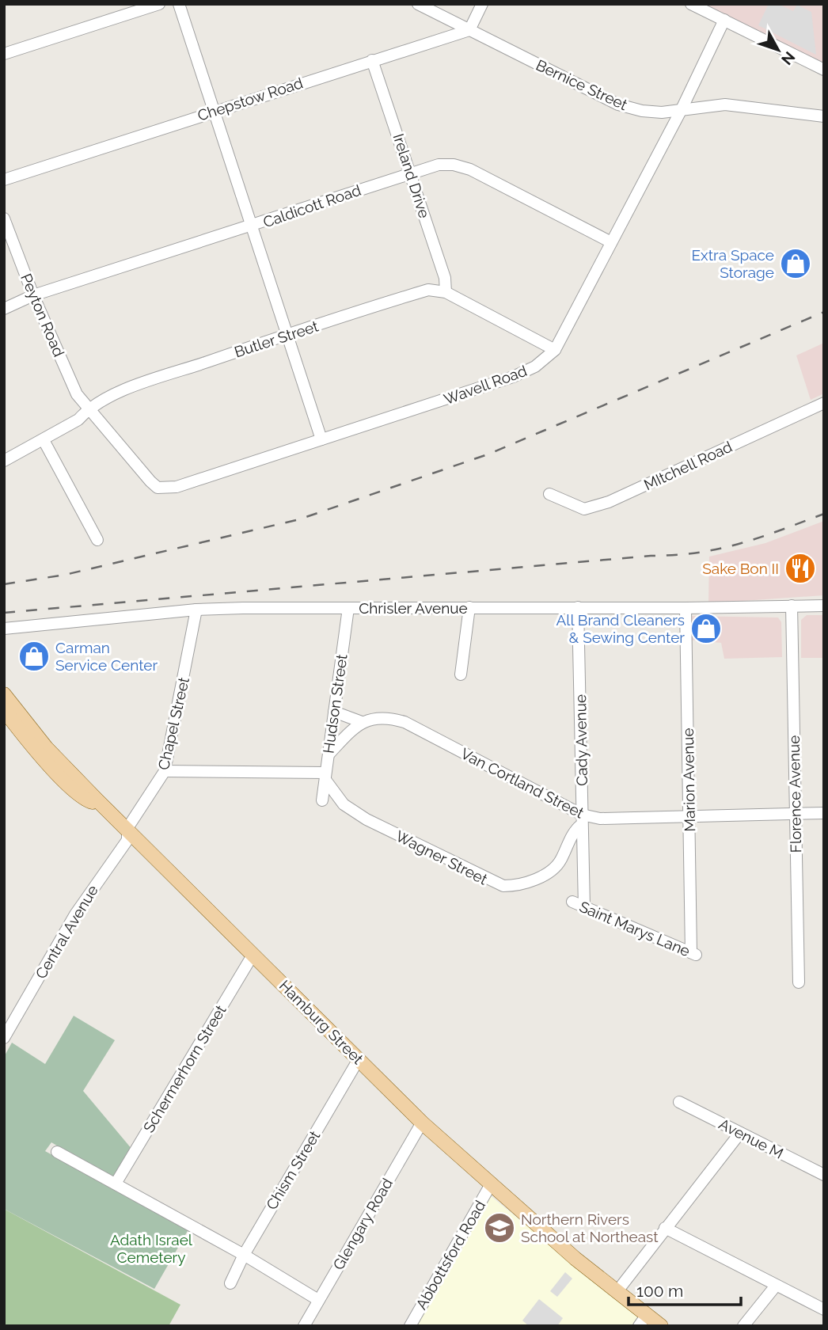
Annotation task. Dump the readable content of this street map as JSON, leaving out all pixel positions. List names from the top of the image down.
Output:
{
  "streets": {
    "main road": ["Hamburg Street"],
    "street": [
      "Bernice Street",
      "Chepstow Road",
      "Ireland Drive",
      "Caldicott Road",
      "Peyton Road",
      "Butler Street",
      "Wavell Road",
      "MItchell Road",
      "Chrisler Avenue",
      "Hudson Street",
      "Chapel Street",
      "Cady Avenue",
      "Marion Avenue",
      "Van Cortland Street",
      "Florence Avenue",
      "Wagner Street",
      "Saint Marys Lane",
      "Central Avenue",
      "Schermerhorn Street",
      "Avenue M",
      "Chism Street",
      "Glengary Road",
      "Abbottsford Road"
    ]
  },
  "crossings": [
    ["Bernice Street", "Chepstow Road"],
    ["Bernice Street", "Wavell Road"],
    ["Chepstow Road", "Ireland Drive"],
    ["Ireland Drive", "Caldicott Road"],
    ["Ireland Drive", "Butler Street"],
    ["Caldicott Road", "Peyton Road"],
    ["Caldicott Road", "Wavell Road"],
    ["Peyton Road", "Butler Street"],
    ["Peyton Road", "Wavell Road"],
    ["Butler Street", "Wavell Road"],
    ["Chrisler Avenue", "Hudson Street"],
    ["Chrisler Avenue", "Chapel Street"],
    ["Chrisler Avenue", "Cady Avenue"],
    ["Chrisler Avenue", "Marion Avenue"],
    ["Chrisler Avenue", "Florence Avenue"],
    ["Hudson Street", "Van Cortland Street"],
    ["Hudson Street", "Wagner Street"],
    ["Chapel Street", "Central Avenue"],
    ["Chapel Street", "Hamburg Street"],
    ["Cady Avenue", "Van Cortland Street"],
    ["Cady Avenue", "Wagner Street"],
    ["Cady Avenue", "Saint Marys Lane"],
    ["Marion Avenue", "Van Cortland Street"],
    ["Marion Avenue", "Saint Marys Lane"],
    ["Van Cortland Street", "Florence Avenue"],
    ["Van Cortland Street", "Wagner Street"],
    ["Central Avenue", "Hamburg Street"],
    ["Hamburg Street", "Schermerhorn Street"],
    ["Hamburg Street", "Chism Street"],
    ["Hamburg Street", "Glengary Road"],
    ["Hamburg Street", "Abbottsford Road"]
  ],
  "parks": ["Adath Israel Cemetery"],
  "places": {
    "shop": ["Extra Space Storage", "All Brand Cleaners & Sewing Center", "Carman Service Center"],
    "restaurant": ["Sake Bon II"],
    "school or university": ["Northern Rivers School at Northeast"]
  },
  "scale_bar": "100 m",
  "north": "bottom right"
}
